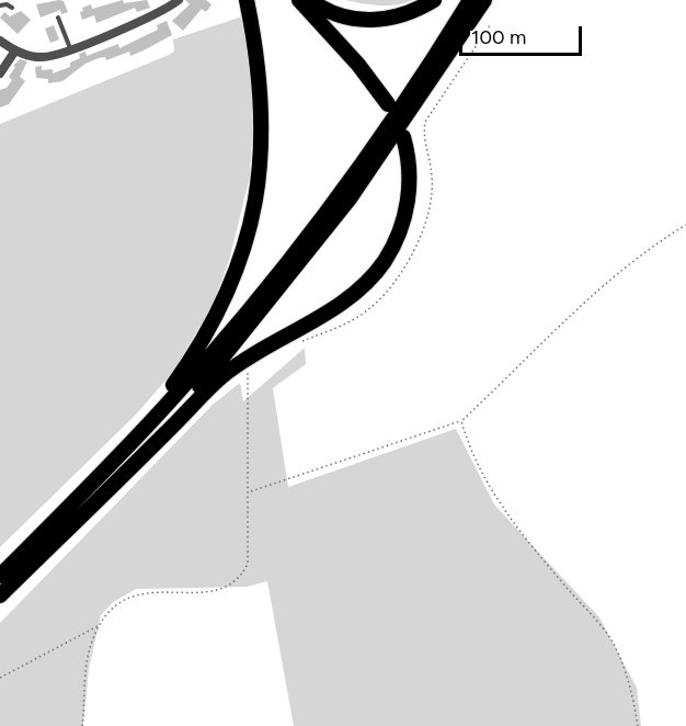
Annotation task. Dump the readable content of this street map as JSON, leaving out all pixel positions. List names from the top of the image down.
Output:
{
  "scale_bar": "100 m"
}
